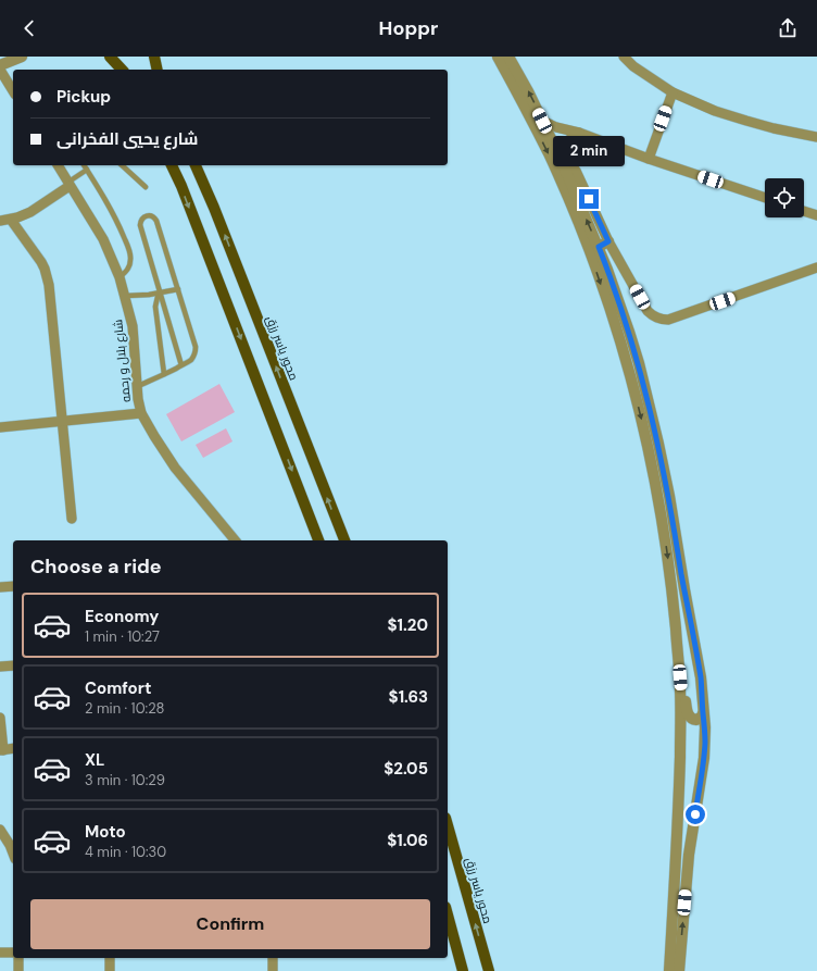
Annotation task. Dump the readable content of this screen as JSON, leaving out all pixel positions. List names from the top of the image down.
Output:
{
  "streets": {
    "main road": ["محور ياسر رزق"],
    "street": ["شارع بلال و رحمه"]
  },
  "page": {
    "header": "Hoppr",
    "banner": ["Pickup", "شارع يحيي الفخرانى"],
    "bubble": "2 min",
    "heading": "Choose a ride",
    "list": [
      {
        "name": "Economy",
        "note": "1 min · 10:27",
        "value": "$1.20"
      },
      {
        "name": "Comfort",
        "note": "2 min · 10:28",
        "value": "$1.63"
      },
      {
        "name": "XL",
        "note": "3 min · 10:29",
        "value": "$2.05"
      },
      {
        "name": "Moto",
        "note": "4 min · 10:30",
        "value": "$1.06"
      }
    ],
    "buttons": "Confirm"
  }
}
